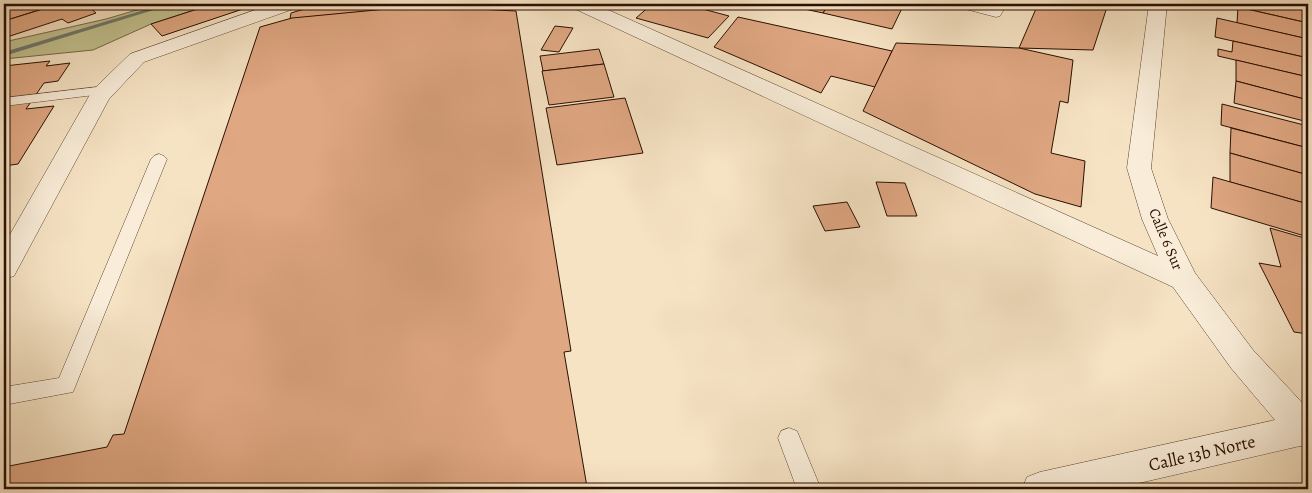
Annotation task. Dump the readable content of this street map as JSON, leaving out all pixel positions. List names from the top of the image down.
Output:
{
  "streets": {
    "street": ["Calle 6 Sur", "Calle 13b Norte"]
  },
  "crossings": [
    ["Calle 6 Sur", "Calle 13b Norte"]
  ]
}
